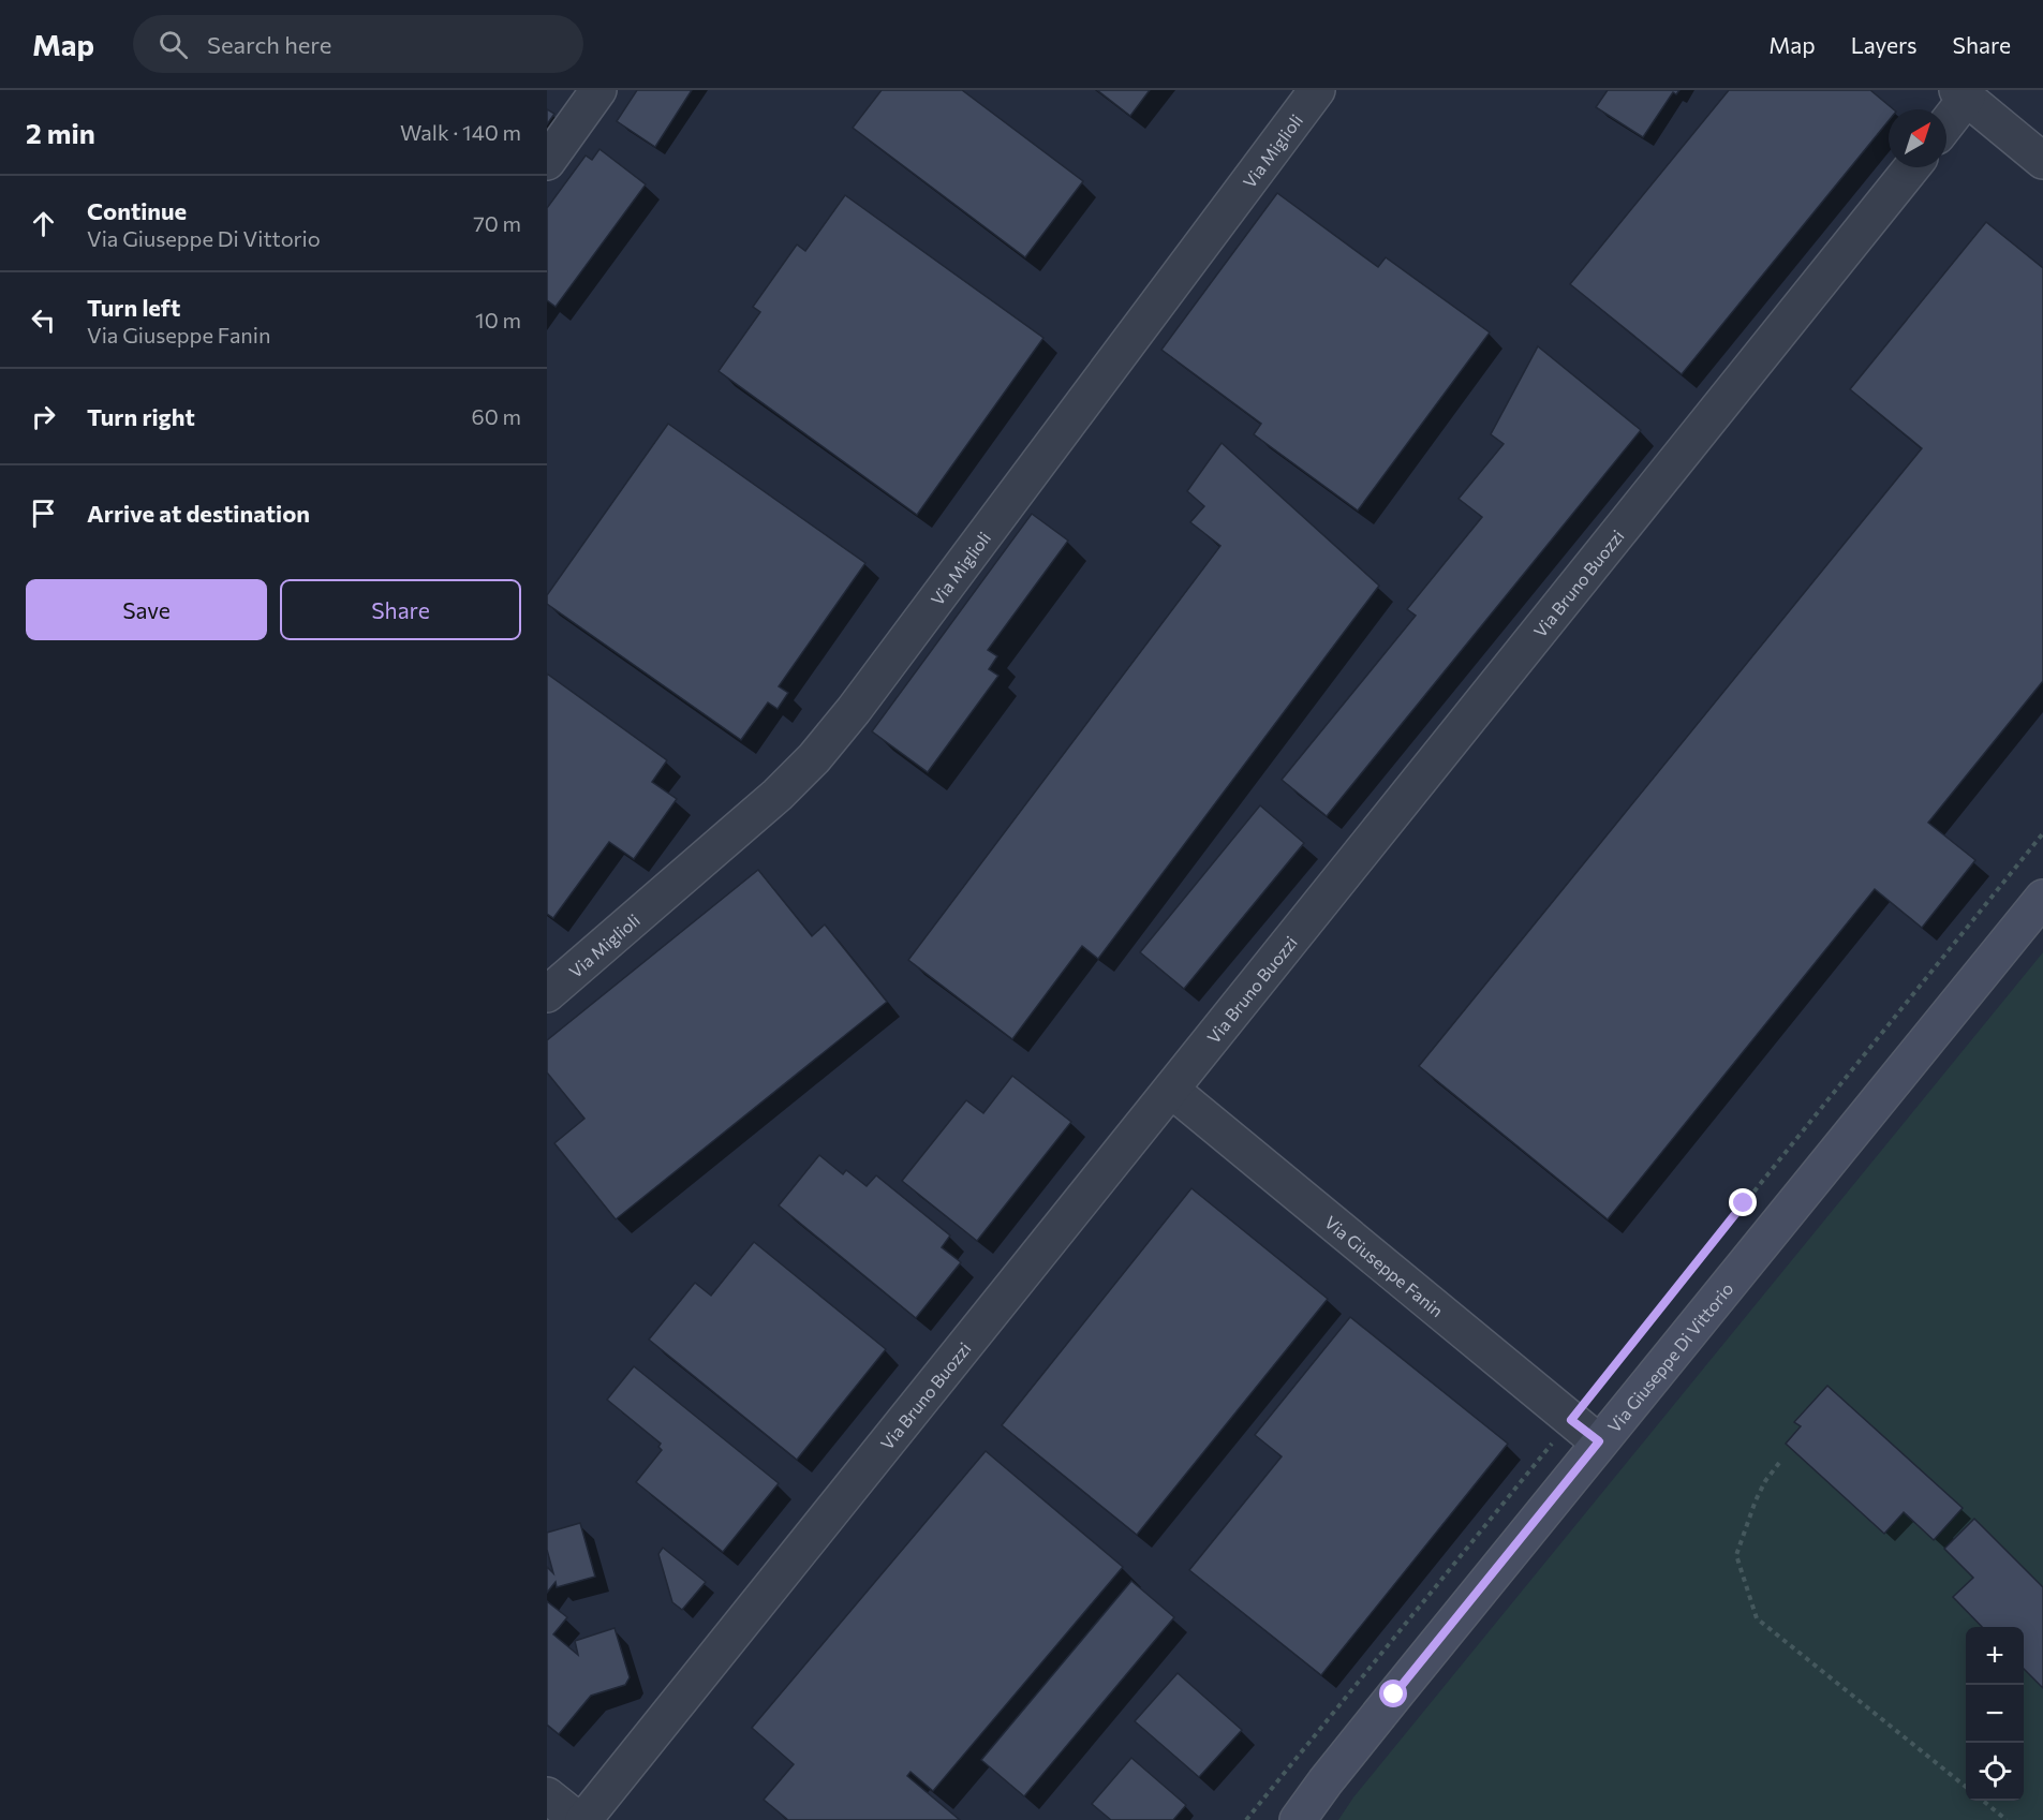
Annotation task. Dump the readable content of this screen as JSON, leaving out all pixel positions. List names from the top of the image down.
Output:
{
  "streets": {
    "main road": ["Via Giuseppe Di Vittorio"],
    "street": ["Via Miglioli", "Via Bruno Buozzi", "Via Giuseppe Fanin"]
  },
  "crossings": [
    ["Via Bruno Buozzi", "Via Giuseppe Fanin"],
    ["Via Giuseppe Fanin", "Via Giuseppe Di Vittorio"]
  ],
  "north": "top right",
  "page": {
    "header": "Map",
    "search": "Search here",
    "nav": ["Map", "Layers", "Share"],
    "heading": ["2 min", "Walk · 140 m"],
    "list": [
      ["Continue", "Via Giuseppe Di Vittorio", "70 m"],
      ["Turn left", "Via Giuseppe Fanin", "10 m"],
      ["Turn right", "60 m"],
      "Arrive at destination"
    ],
    "buttons": ["Save", "Share"],
    "map_buttons": ["+", "−"]
  }
}
